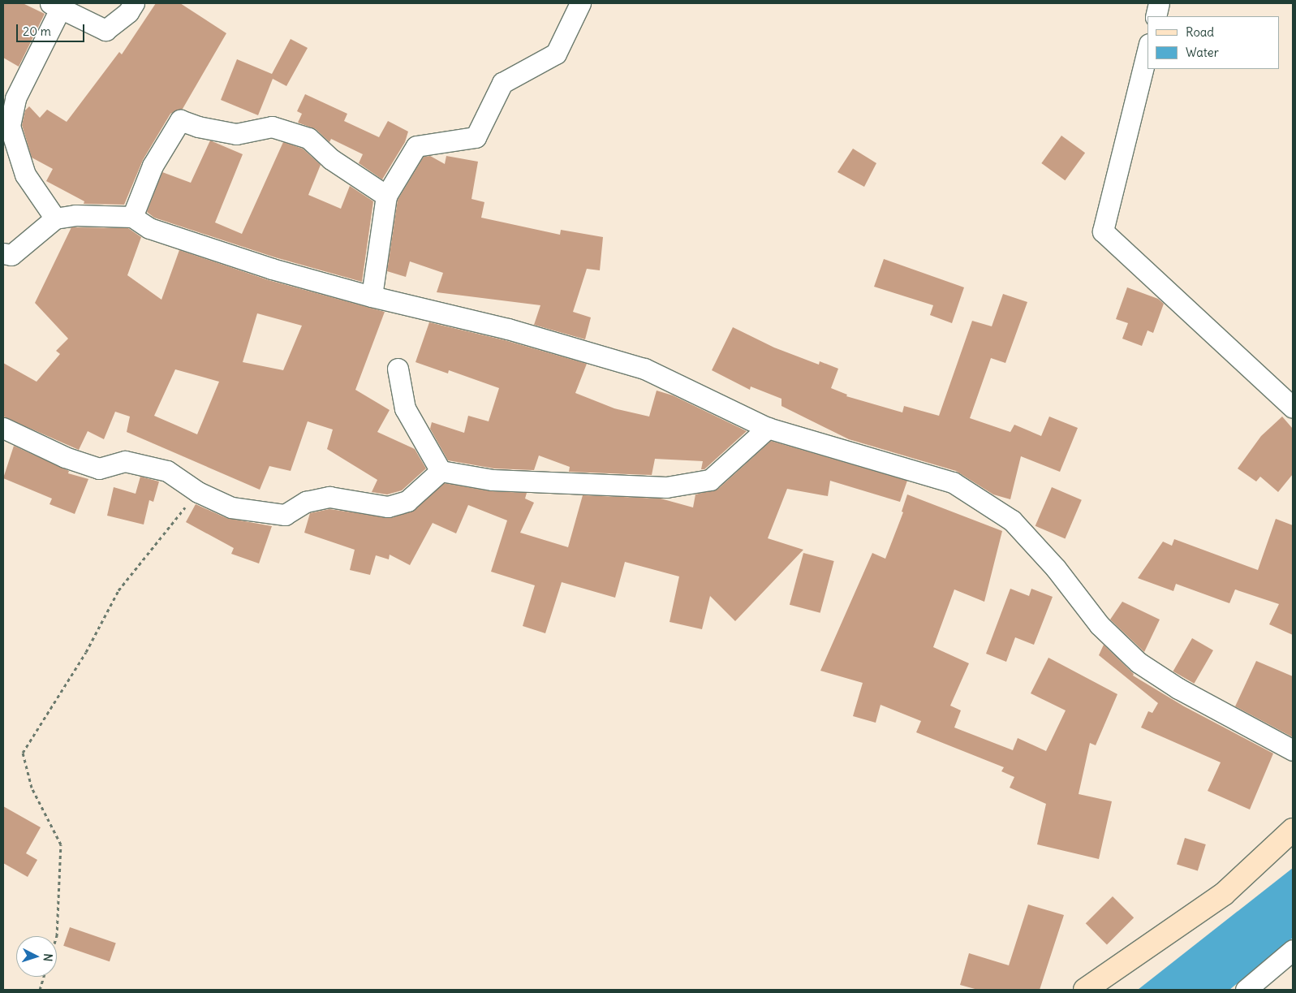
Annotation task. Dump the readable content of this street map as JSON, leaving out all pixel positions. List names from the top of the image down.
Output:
{
  "legend": ["Road", "Water"],
  "scale_bar": "20 m",
  "north": "right"
}
